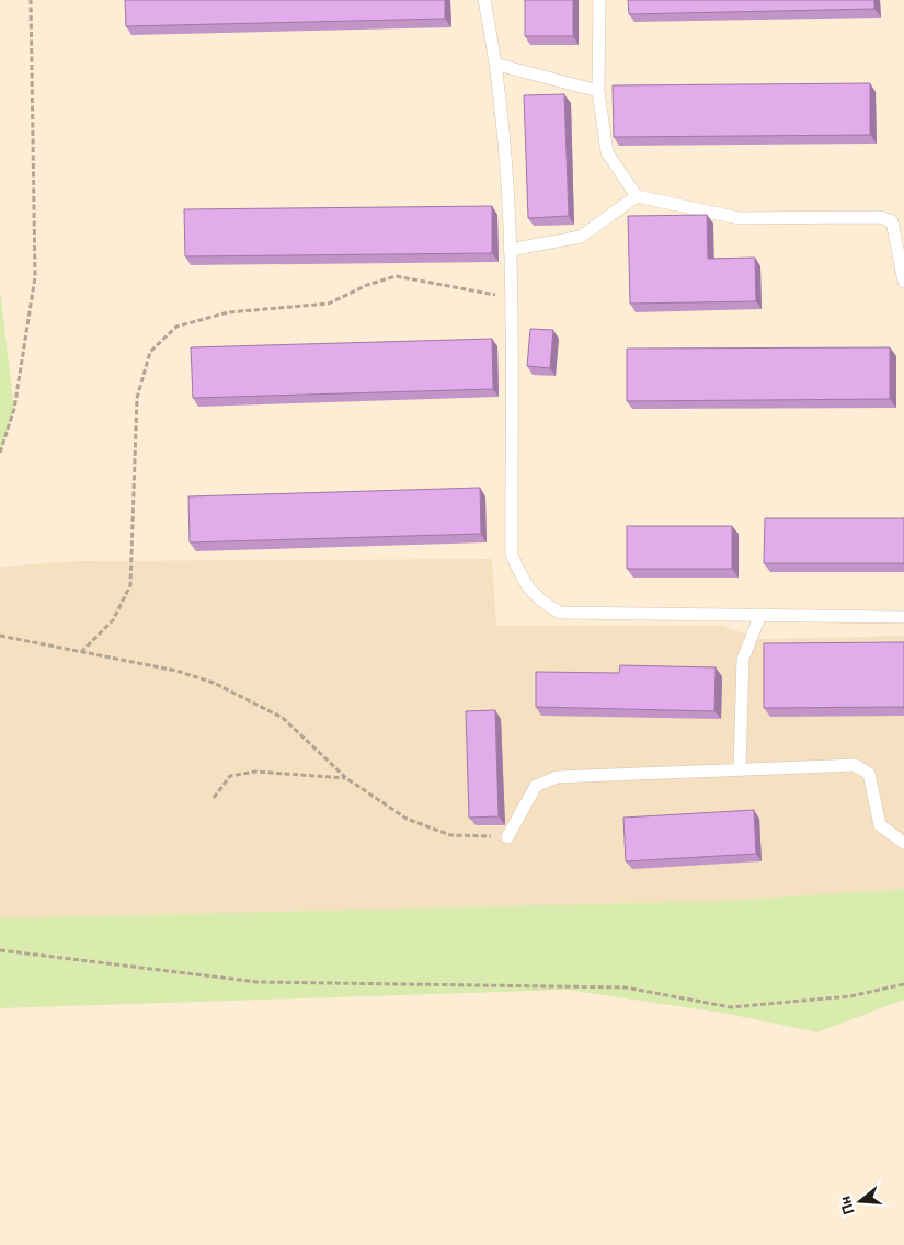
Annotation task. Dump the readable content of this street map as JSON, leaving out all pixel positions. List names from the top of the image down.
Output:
{
  "north": "left"
}
